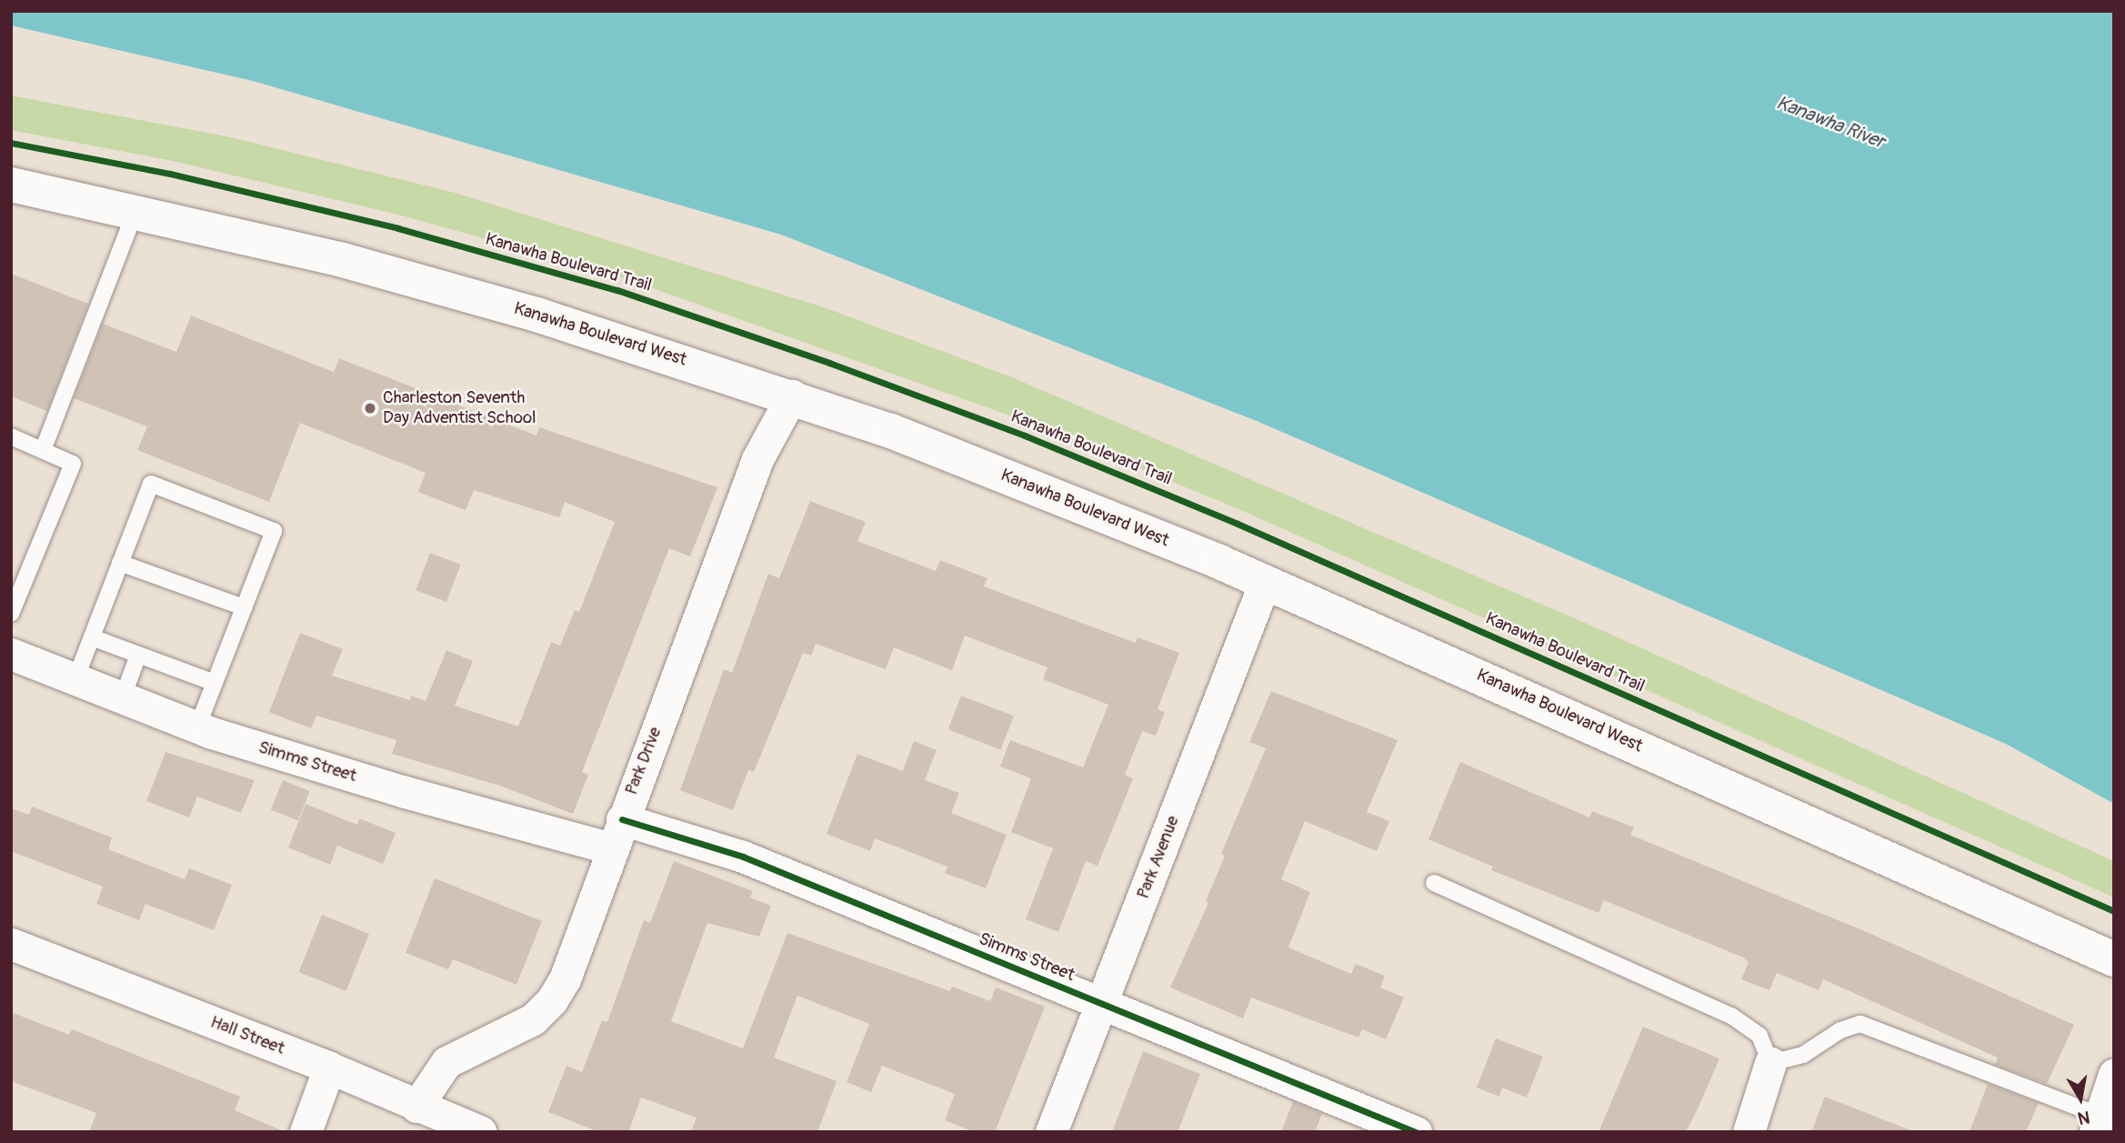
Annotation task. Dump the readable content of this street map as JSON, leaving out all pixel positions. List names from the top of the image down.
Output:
{
  "streets": {
    "main road": ["Kanawha Boulevard West"],
    "street": [
      "Park Drive",
      "Simms Street",
      "Park Avenue",
      "Hall Street"
    ],
    "cycle path": ["Kanawha Boulevard Trail"]
  },
  "crossings": [
    ["Kanawha Boulevard West", "Park Drive"],
    ["Kanawha Boulevard West", "Park Avenue"],
    ["Park Drive", "Simms Street"],
    ["Park Drive", "Hall Street"],
    ["Simms Street", "Park Avenue"]
  ],
  "water": ["Kanawha River"],
  "places": ["Charleston Seventh Day Adventist School"],
  "north": "bottom"
}
